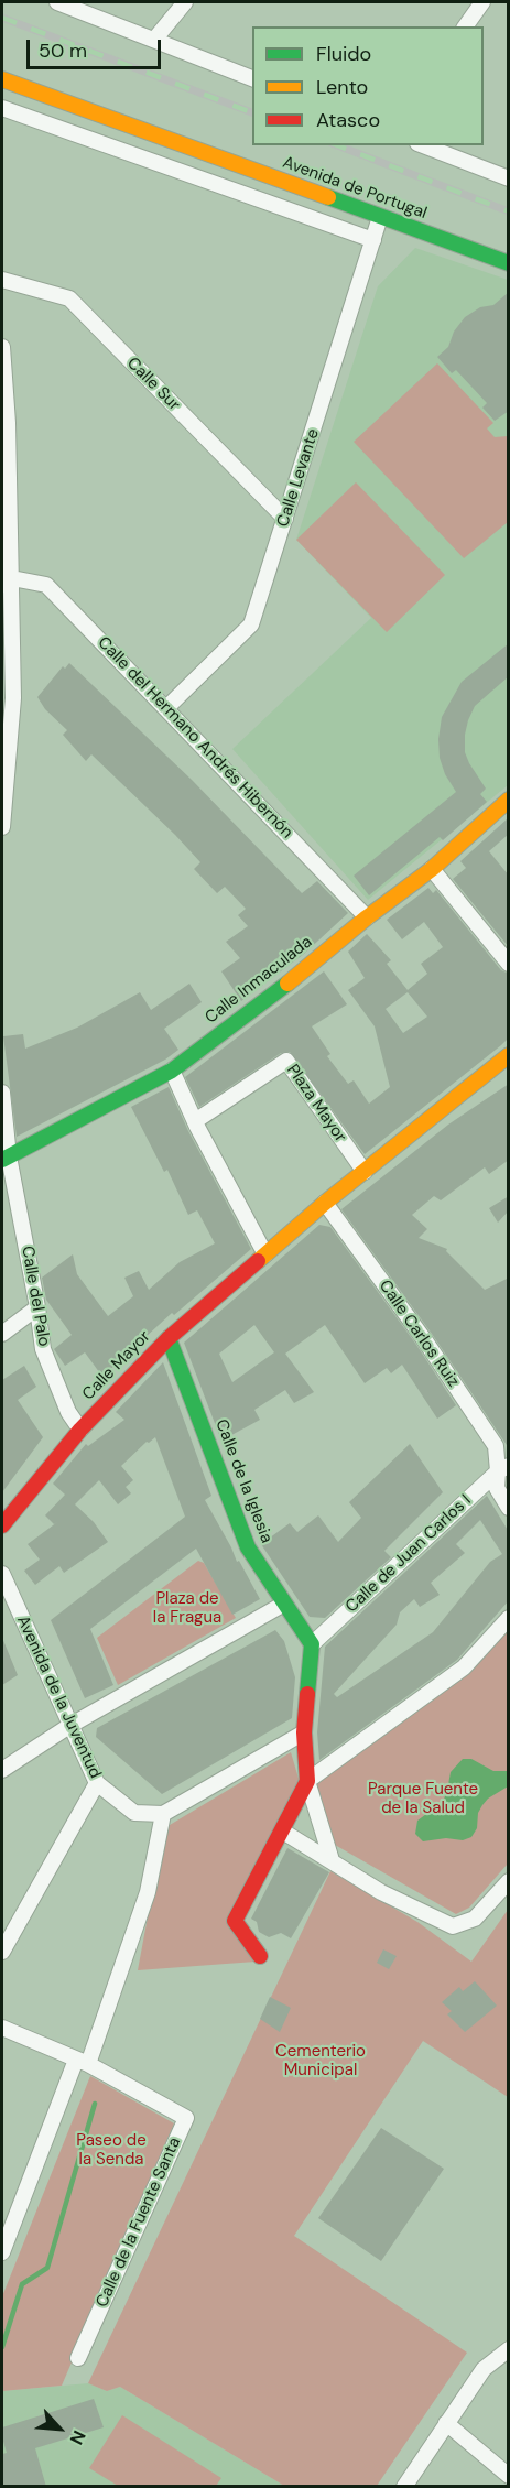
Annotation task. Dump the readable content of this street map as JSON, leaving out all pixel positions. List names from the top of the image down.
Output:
{
  "streets": {
    "street": [
      "Avenida de Portugal",
      "Calle Sur",
      "Calle Levante",
      "Calle del Hermano Andrés Hibernón",
      "Calle Inmaculada",
      "Plaza Mayor",
      "Calle del Palo",
      "Calle Carlos Ruiz",
      "Calle Mayor",
      "Calle de la Iglesia",
      "Calle de Juan Carlos I",
      "Avenida de la Juventud",
      "Calle de la Fuente Santa"
    ]
  },
  "crossings": [
    ["Avenida de Portugal", "Calle Levante"],
    ["Calle Sur", "Calle Levante"],
    ["Calle Levante", "Calle del Hermano Andrés Hibernón"],
    ["Calle del Hermano Andrés Hibernón", "Calle Inmaculada"],
    ["Calle Inmaculada", "Calle del Palo"],
    ["Plaza Mayor", "Calle Mayor"],
    ["Calle del Palo", "Calle Mayor"],
    ["Calle Carlos Ruiz", "Calle Mayor"],
    ["Calle Carlos Ruiz", "Calle de Juan Carlos I"],
    ["Calle Mayor", "Calle de la Iglesia"],
    ["Calle de la Iglesia", "Calle de Juan Carlos I"]
  ],
  "parks": [
    "Plaza de la Fragua",
    "Parque Fuente de la Salud",
    "Cementerio Municipal",
    "Paseo de la Senda"
  ],
  "legend": ["Fluido", "Lento", "Atasco"],
  "scale_bar": "50 m",
  "north": "bottom right"
}
